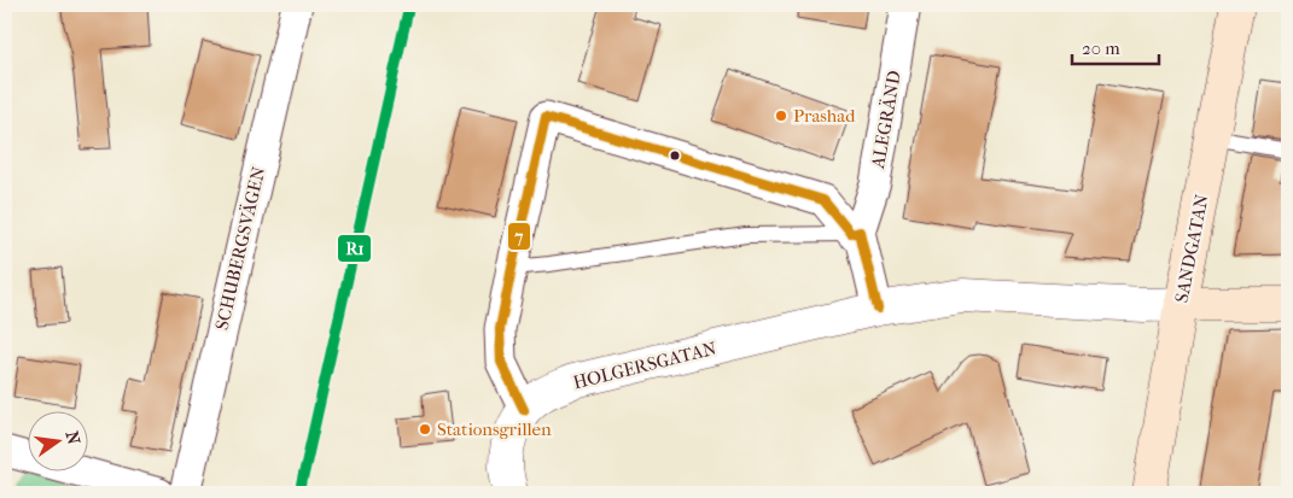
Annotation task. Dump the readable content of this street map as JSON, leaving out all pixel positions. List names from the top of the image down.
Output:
{
  "streets": {
    "main road": ["SANDGATAN", "HOLGERSGATAN"],
    "street": ["ALEGRÄND", "SCHUBERGSVÄGEN"]
  },
  "crossings": [
    ["SANDGATAN", "HOLGERSGATAN"]
  ],
  "places": ["Prashad", "Stationsgrillen"],
  "lines": ["transit line R1", "transit line 7"],
  "scale_bar": "20 m",
  "north": "right"
}
